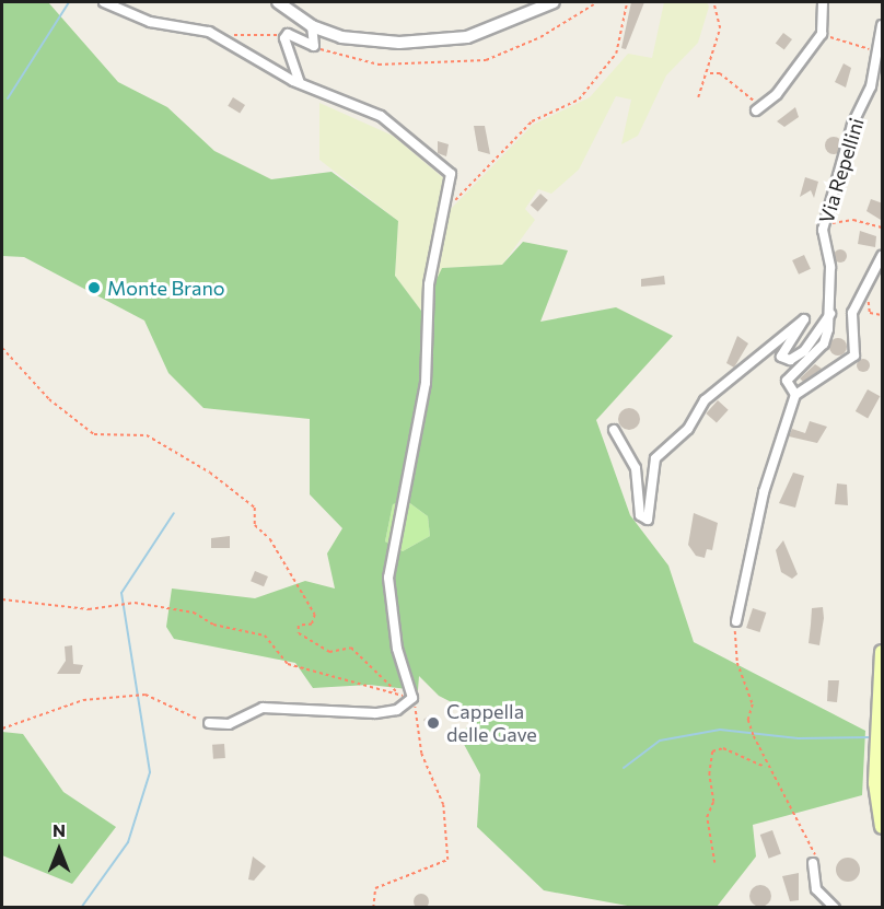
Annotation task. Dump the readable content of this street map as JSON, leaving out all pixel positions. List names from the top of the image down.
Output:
{
  "streets": {
    "street": ["Via Repellini"]
  },
  "places": ["Monte Brano", "Cappella delle Gave"],
  "north": "top"
}
